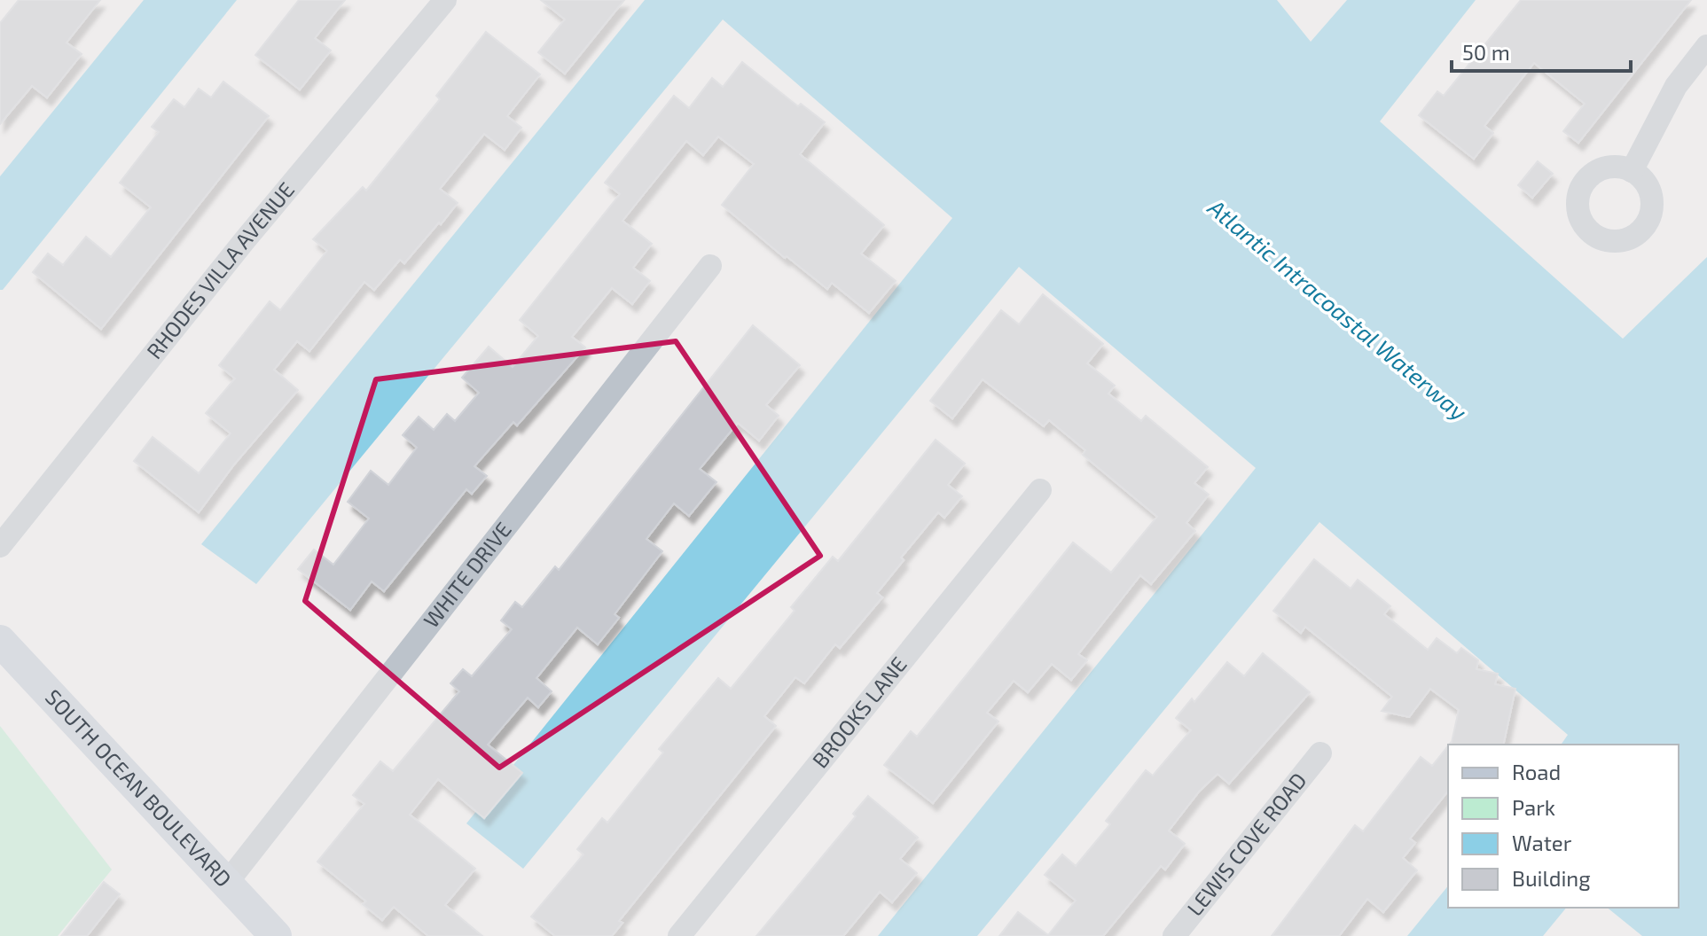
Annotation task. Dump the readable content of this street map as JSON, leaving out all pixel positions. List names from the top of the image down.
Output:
{
  "streets": {
    "main road": ["SOUTH OCEAN BOULEVARD"],
    "street": [
      "RHODES VILLA AVENUE",
      "WHITE DRIVE",
      "BROOKS LANE",
      "LEWIS COVE ROAD"
    ]
  },
  "crossings": [
    ["WHITE DRIVE", "SOUTH OCEAN BOULEVARD"]
  ],
  "water": ["Atlantic Intracoastal Waterway"],
  "legend": [
    "Road",
    "Park",
    "Water",
    "Building"
  ],
  "scale_bar": "50 m"
}
